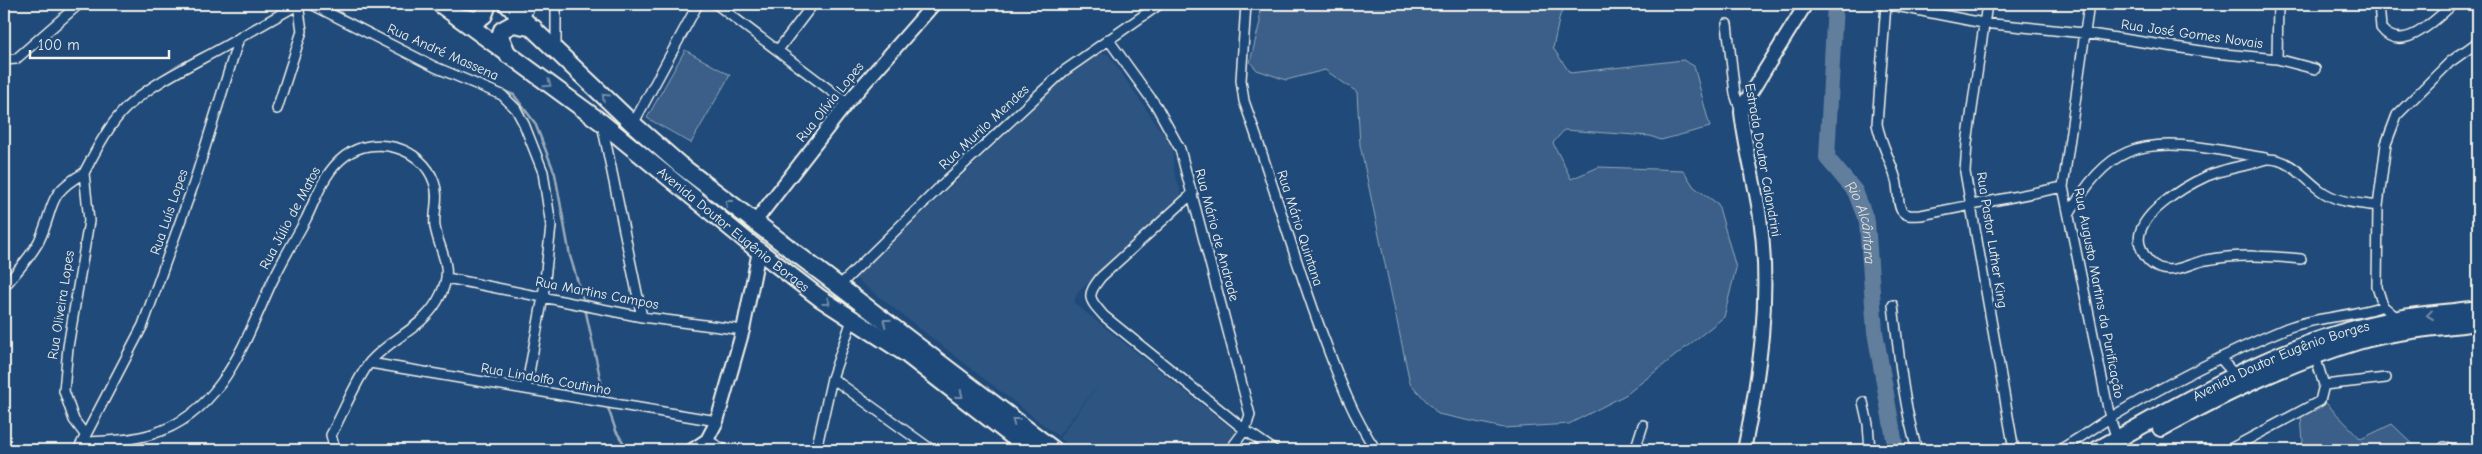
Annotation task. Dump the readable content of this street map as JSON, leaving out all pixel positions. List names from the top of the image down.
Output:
{
  "streets": {
    "highway": ["Avenida Doutor Eugênio Borges"],
    "street": [
      "Rua José Gomes Novais",
      "Rua André Massena",
      "Rua Olívia Lopes",
      "Rua Murilo Mendes",
      "Estrada Doutor Calandrini",
      "Rua Luís Lopes",
      "Rua Júlio de Matos",
      "Rua Mário Quintana",
      "Rua Mário de Andrade",
      "Rua Pastor Luther King",
      "Rua Martins Campos",
      "Rua Augusto Martins da Purificação",
      "Rua Oliveira Lopes",
      "Rua Lindolfo Coutinho"
    ]
  },
  "crossings": [
    ["Rua José Gomes Novais", "Rua Pastor Luther King"],
    ["Rua José Gomes Novais", "Rua Augusto Martins da Purificação"],
    ["Rua André Massena", "Rua Martins Campos"],
    ["Rua André Massena", "Rua Lindolfo Coutinho"],
    ["Rua Olívia Lopes", "Avenida Doutor Eugênio Borges"],
    ["Rua Murilo Mendes", "Avenida Doutor Eugênio Borges"],
    ["Rua Murilo Mendes", "Rua Mário de Andrade"],
    ["Rua Luís Lopes", "Rua Júlio de Matos"],
    ["Rua Luís Lopes", "Rua Oliveira Lopes"],
    ["Rua Júlio de Matos", "Rua Martins Campos"],
    ["Rua Júlio de Matos", "Rua Oliveira Lopes"],
    ["Avenida Doutor Eugênio Borges", "Rua Augusto Martins da Purificação"]
  ],
  "water": ["Rio Alcântara"],
  "scale_bar": "100 m"
}
